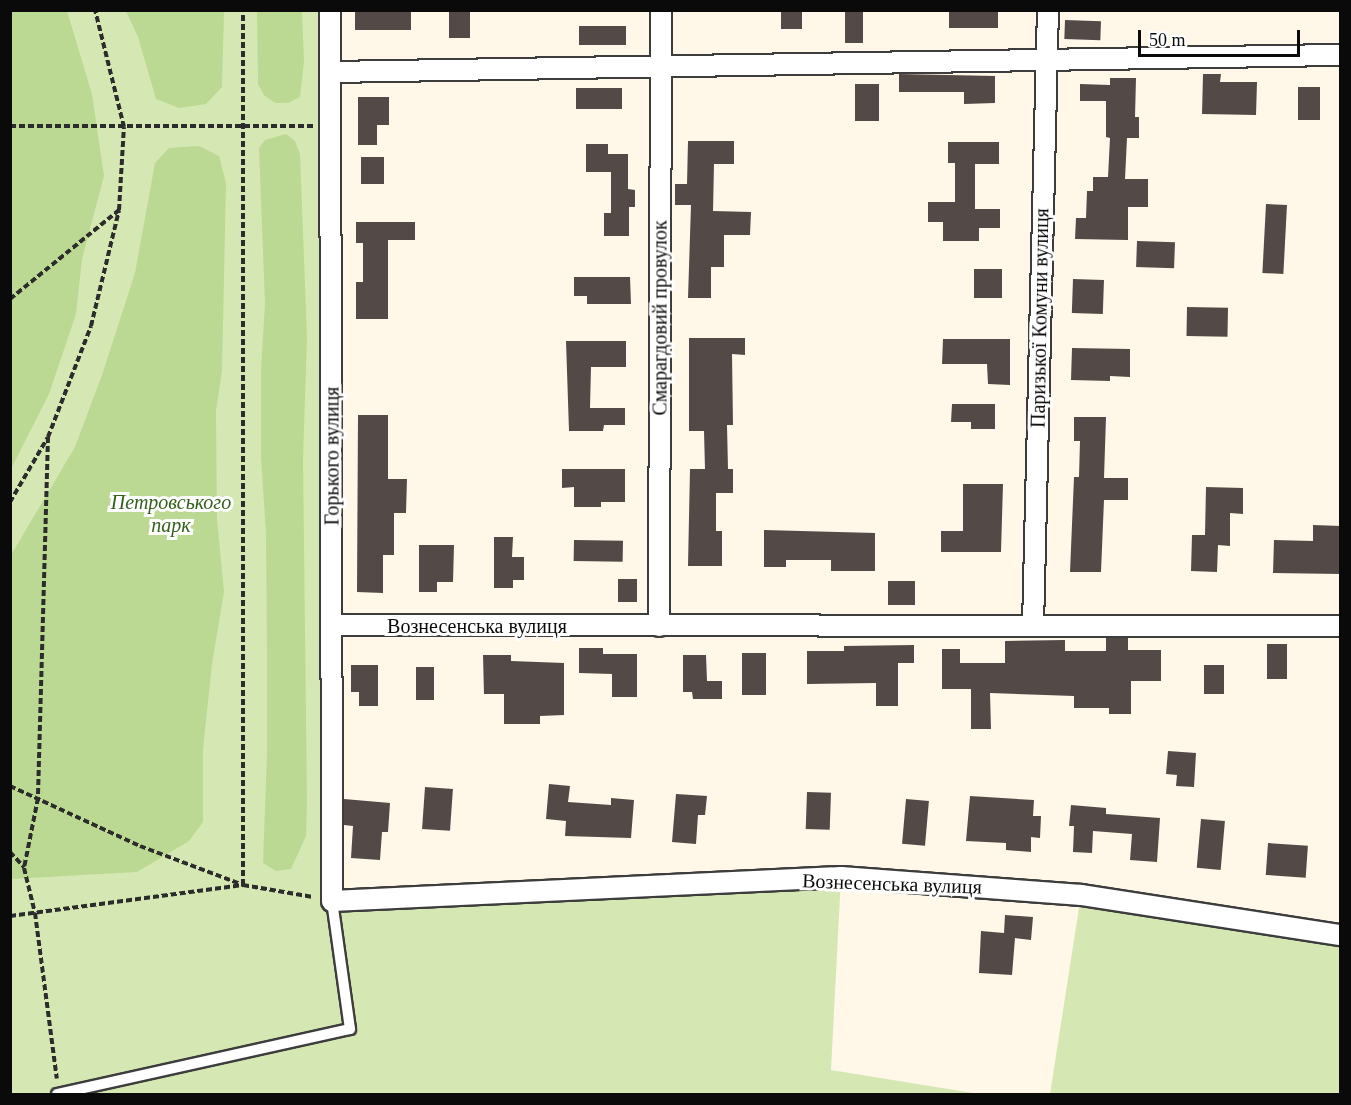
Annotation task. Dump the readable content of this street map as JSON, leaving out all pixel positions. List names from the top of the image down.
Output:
{
  "streets": {
    "street": [
      "Смарагдовий провулок",
      "Паризької Комуни вулиця",
      "Горького вулиця",
      "Вознесенська вулиця"
    ]
  },
  "crossings": [
    ["Смарагдовий провулок", "Вознесенська вулиця"],
    ["Паризької Комуни вулиця", "Вознесенська вулиця"],
    ["Горького вулиця", "Вознесенська вулиця"]
  ],
  "parks": ["Петровського парк"],
  "scale_bar": "50 m"
}
